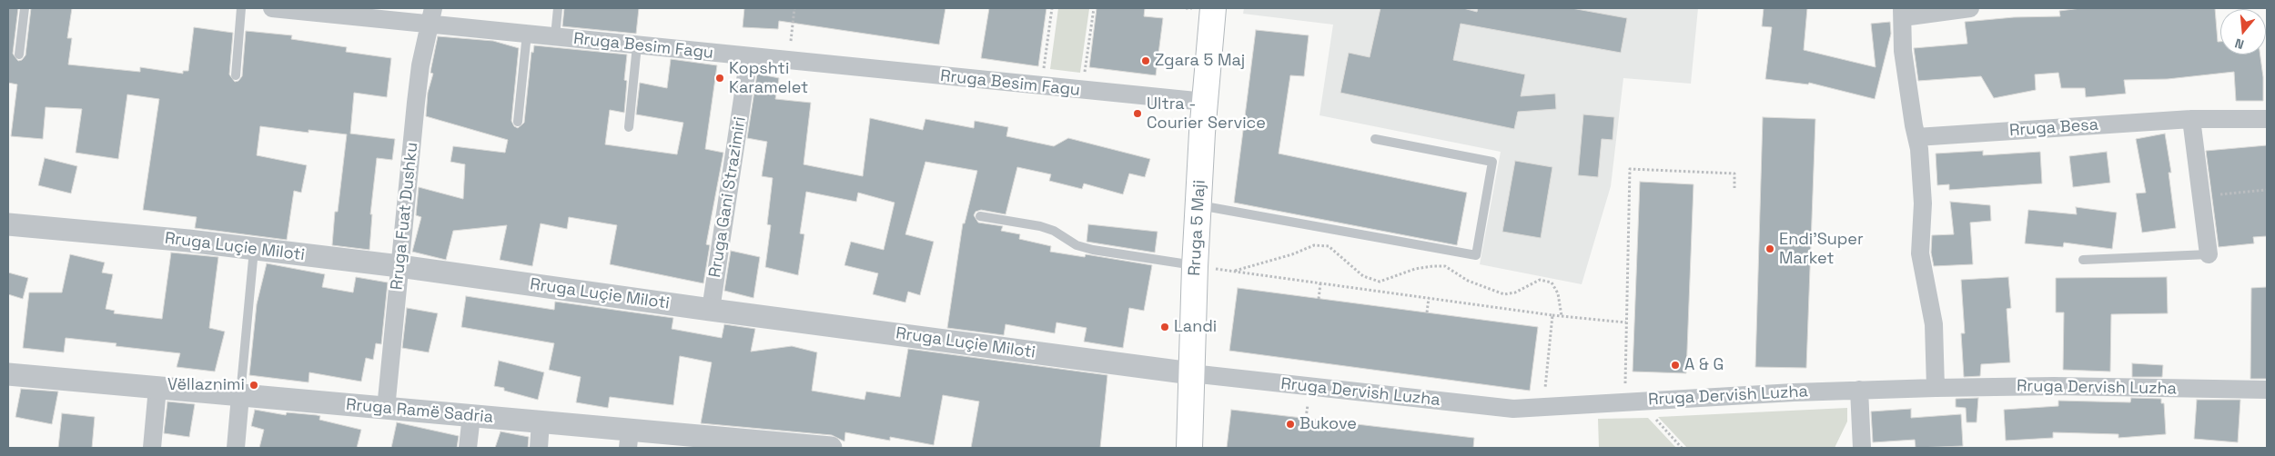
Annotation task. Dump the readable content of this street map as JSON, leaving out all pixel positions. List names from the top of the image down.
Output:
{
  "streets": {
    "main road": ["Rruga 5 Maji"],
    "street": [
      "Rruga Besim Fagu",
      "Rruga Besa",
      "Rruga Gani Strazimiri",
      "Rruga Fuat Dushku",
      "Rruga Luçie Miloti",
      "Rruga Dervish Luzha",
      "Rruga Ramë Sadria"
    ]
  },
  "crossings": [
    ["Rruga Besim Fagu", "Rruga Gani Strazimiri"],
    ["Rruga Besim Fagu", "Rruga Fuat Dushku"],
    ["Rruga Besim Fagu", "Rruga 5 Maji"],
    ["Rruga Gani Strazimiri", "Rruga Luçie Miloti"],
    ["Rruga Fuat Dushku", "Rruga Luçie Miloti"],
    ["Rruga Fuat Dushku", "Rruga Ramë Sadria"],
    ["Rruga 5 Maji", "Rruga Luçie Miloti"],
    ["Rruga 5 Maji", "Rruga Dervish Luzha"],
    ["Rruga Luçie Miloti", "Rruga Dervish Luzha"]
  ],
  "places": [
    "Zgara 5 Maj",
    "Kopshti Karamelet",
    "Ultra - Courier Service",
    "Endi'Super Market",
    "Landi",
    "A & G",
    "Vëllaznimi",
    "Bukove"
  ],
  "north": "bottom"
}
